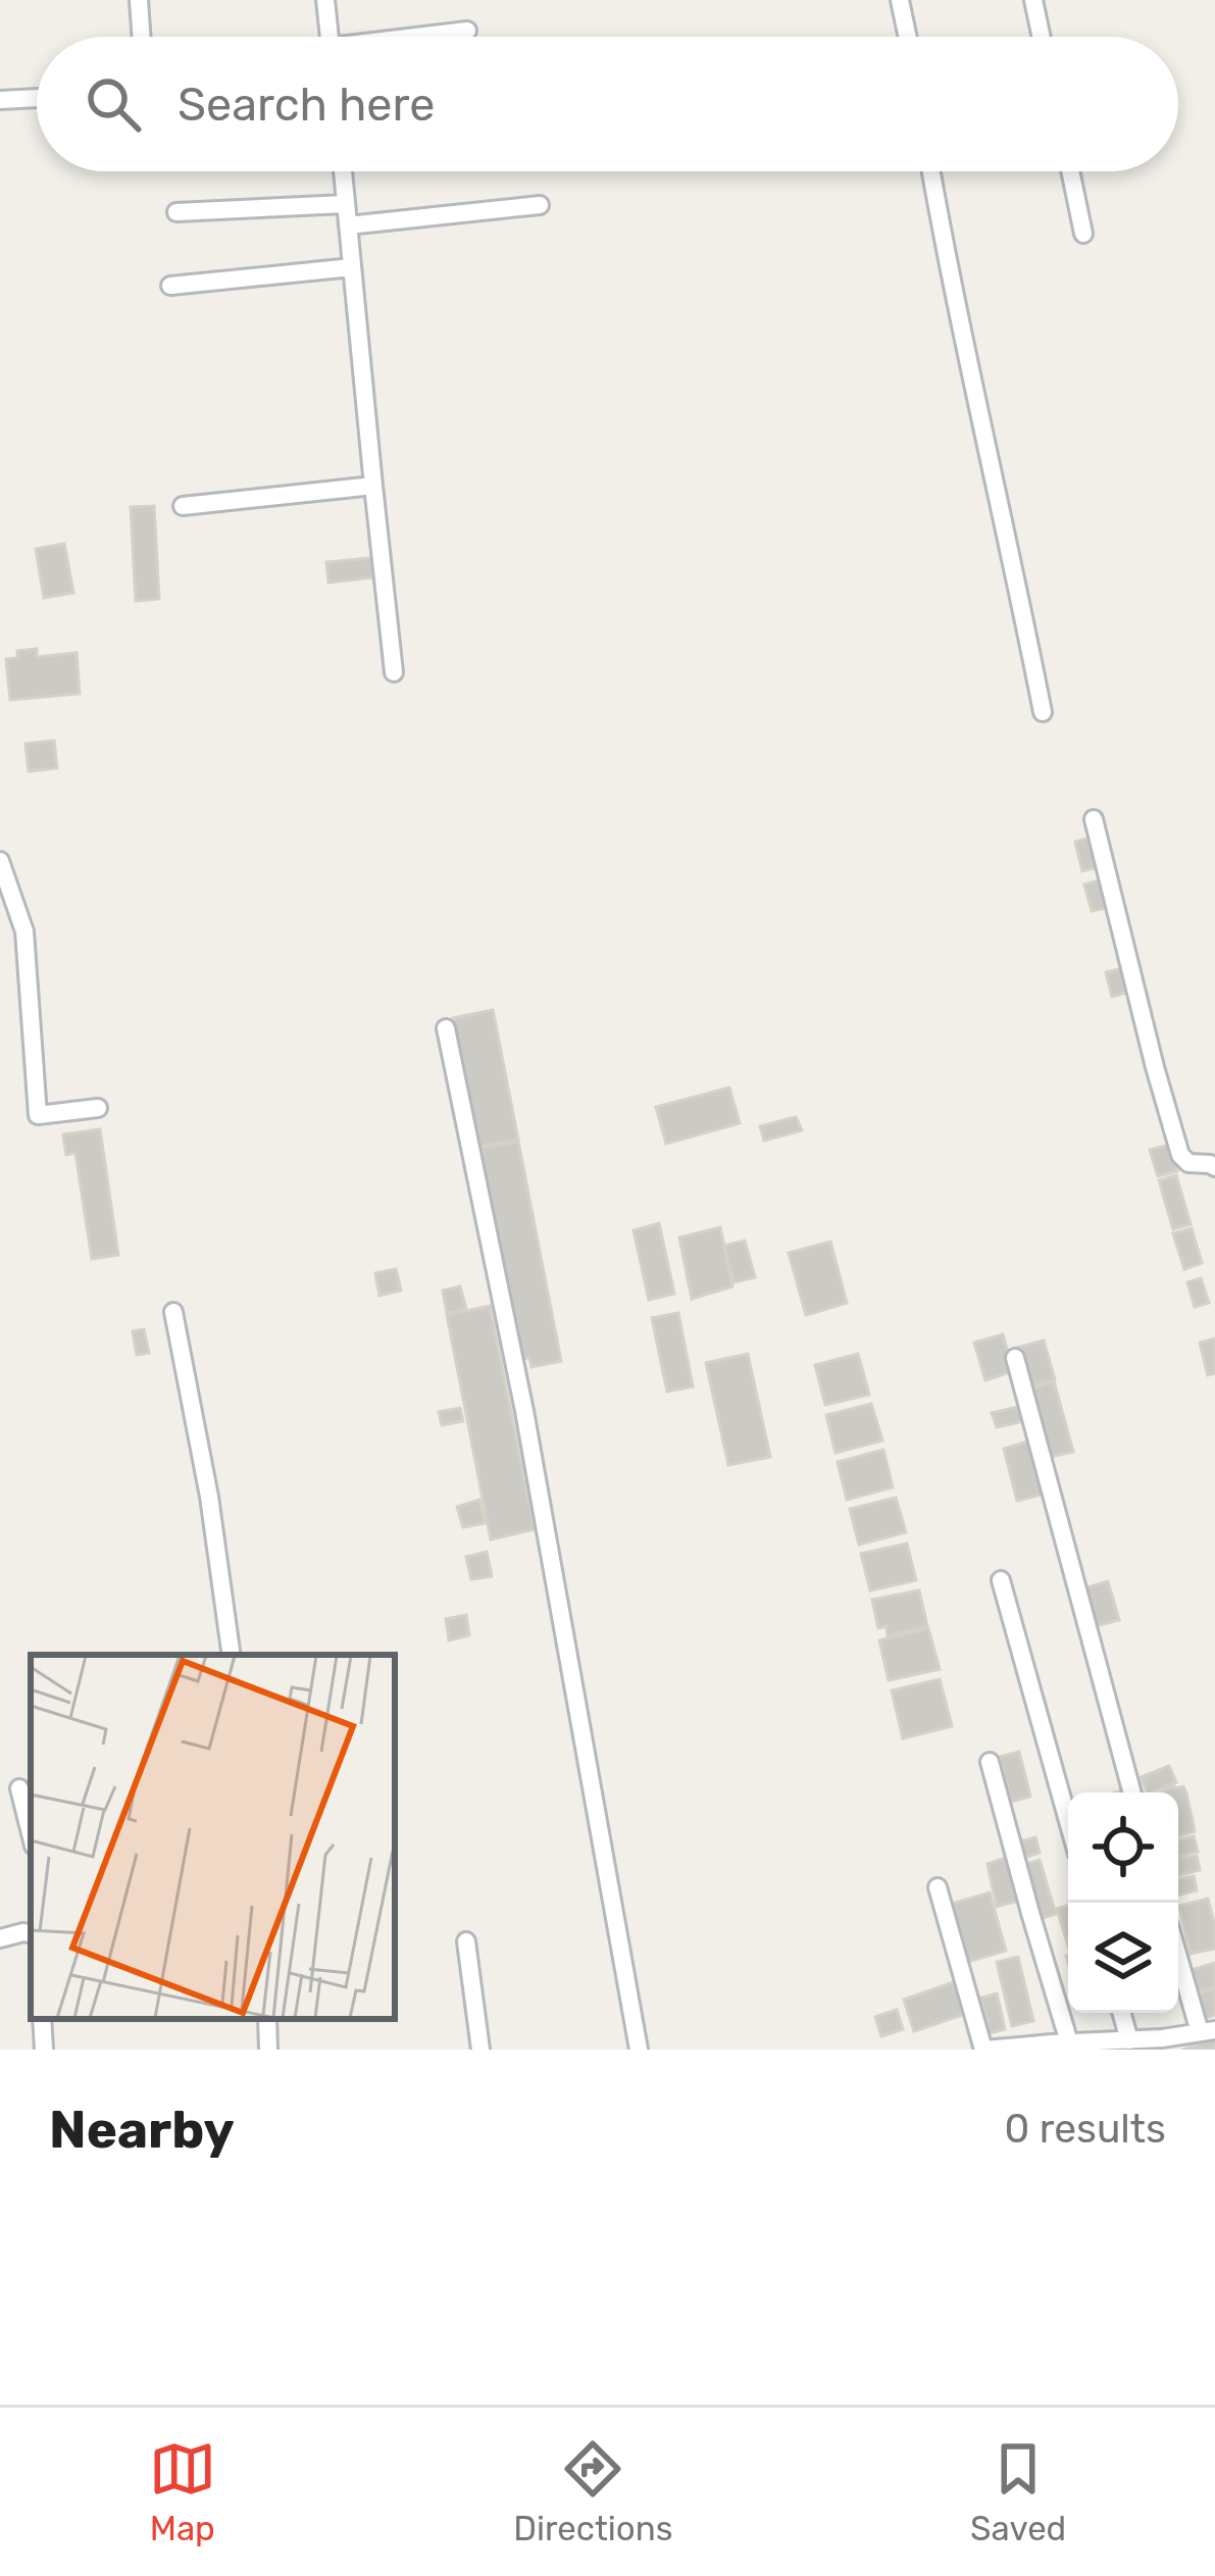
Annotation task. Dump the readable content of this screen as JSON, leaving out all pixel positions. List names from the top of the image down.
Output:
{
  "page": {
    "search": "Search here",
    "heading": ["Nearby", "0 results"],
    "nav": ["Map", "Directions", "Saved"]
  }
}
